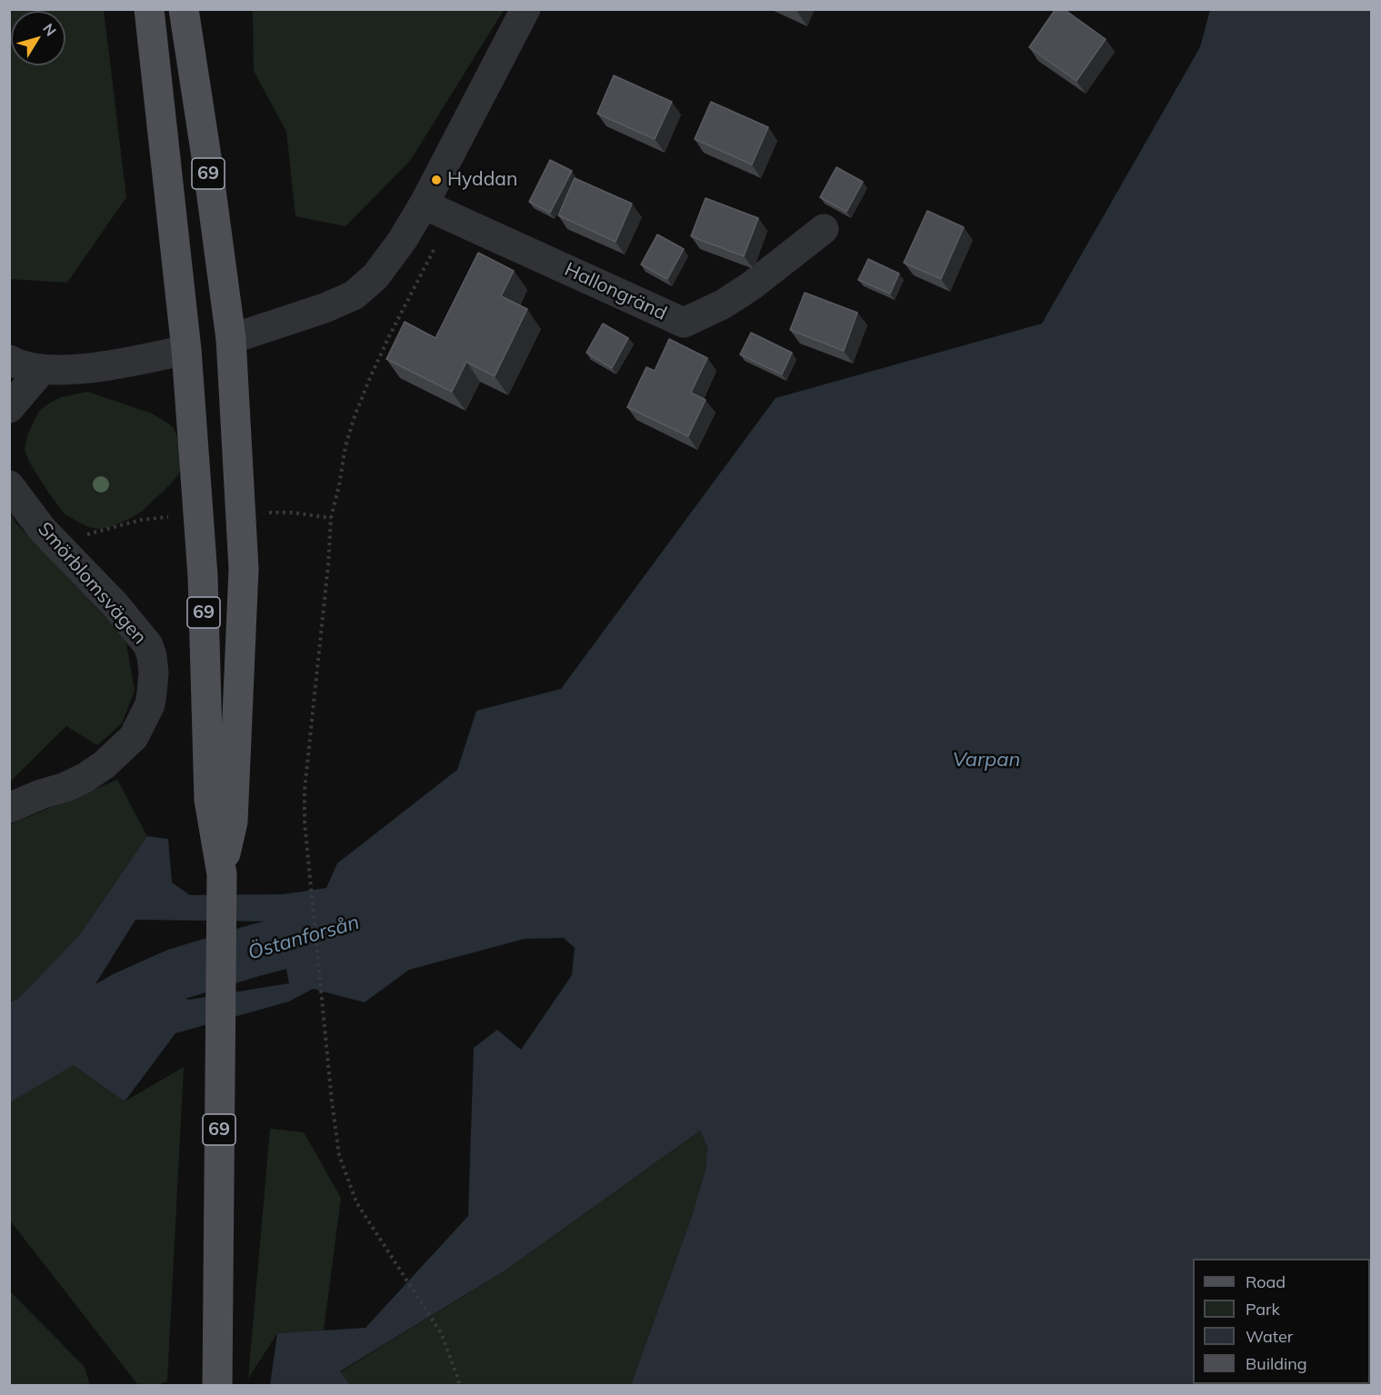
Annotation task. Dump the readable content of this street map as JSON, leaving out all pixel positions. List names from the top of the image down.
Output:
{
  "streets": {
    "main road": ["69"],
    "street": ["Hallongränd", "Smörblomsvägen"]
  },
  "water": ["Varpan", "Östanforsån"],
  "places": ["Hyddan"],
  "legend": [
    "Road",
    "Park",
    "Water",
    "Building"
  ],
  "north": "top right"
}
